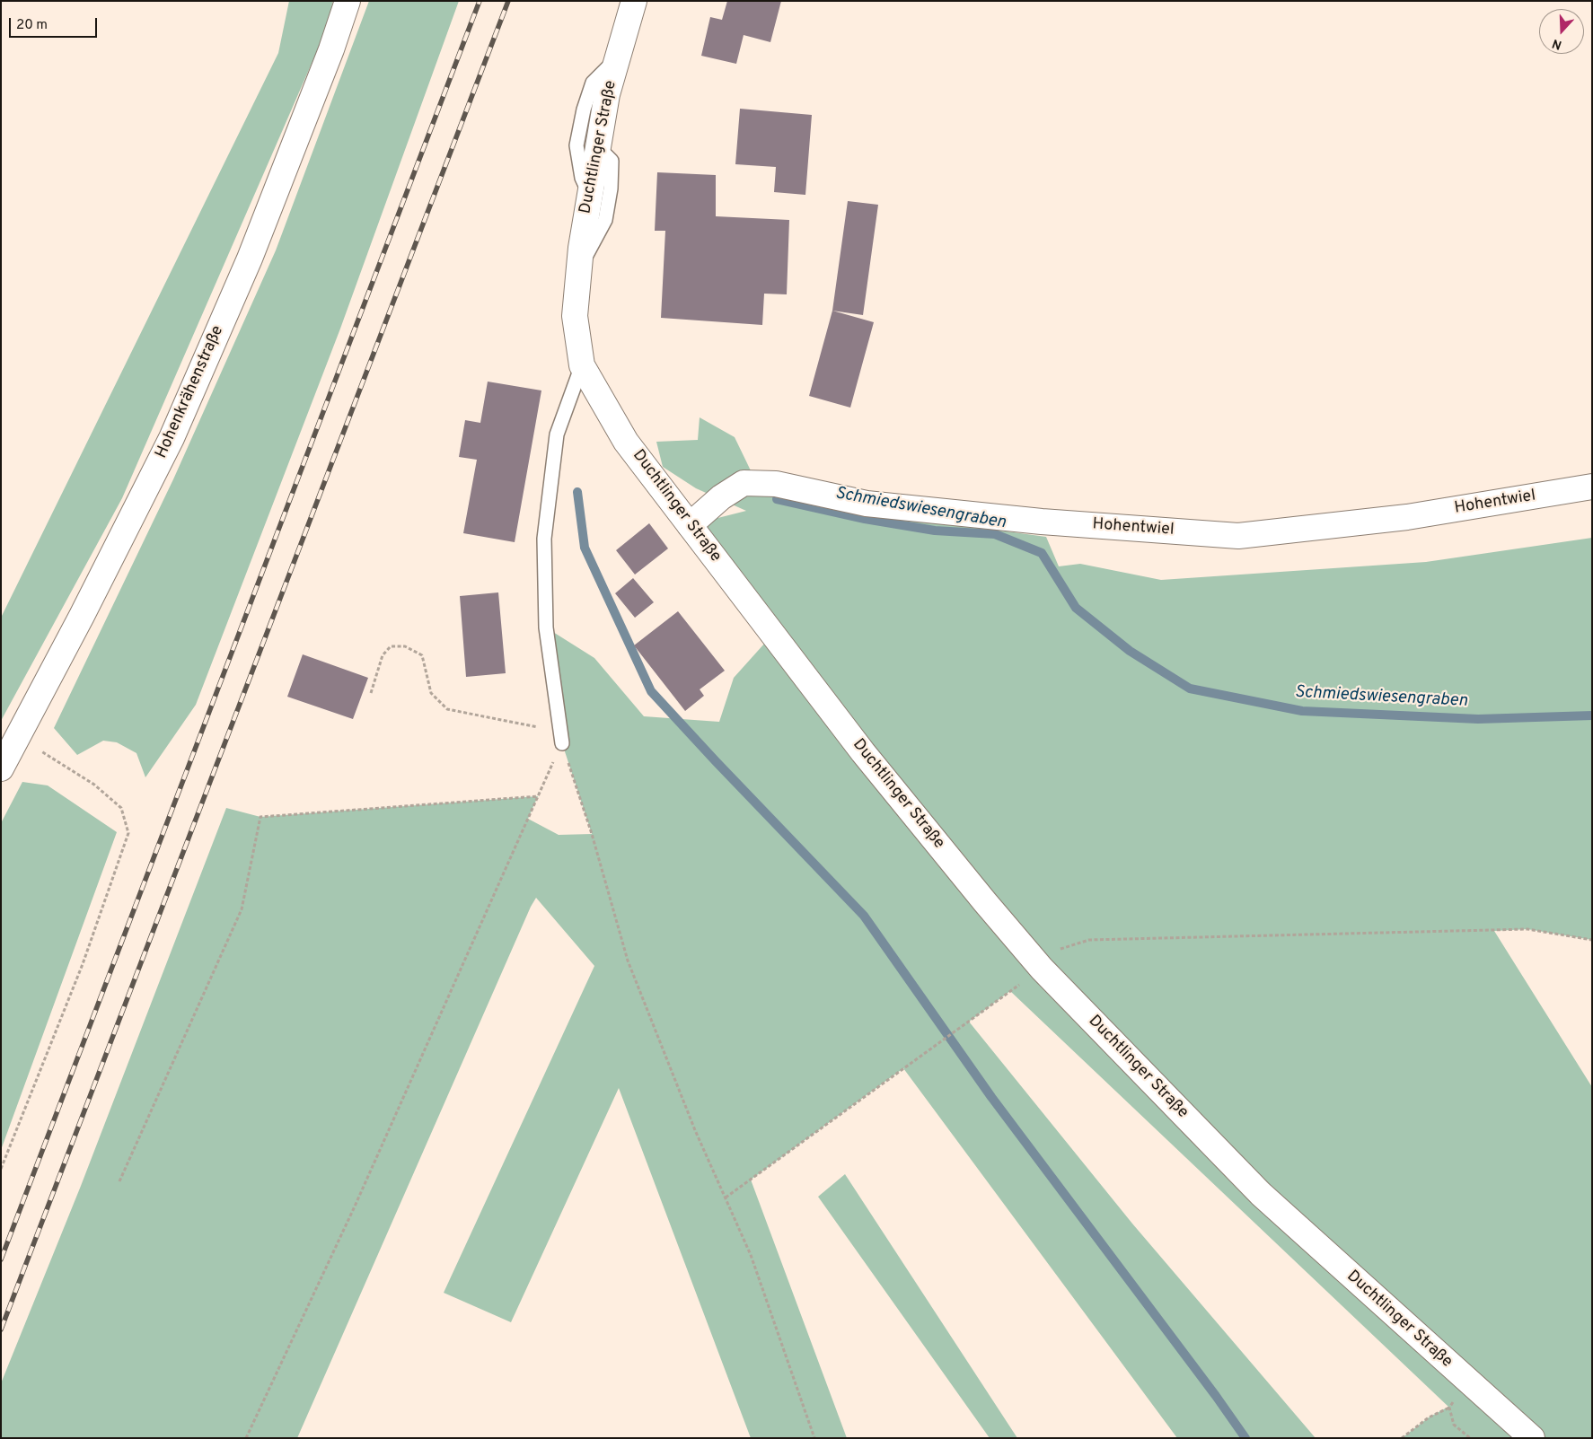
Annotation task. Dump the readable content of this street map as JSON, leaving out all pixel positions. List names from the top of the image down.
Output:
{
  "streets": {
    "street": ["Duchtlinger Straße", "Hohenkrähenstraße", "Hohentwiel"]
  },
  "crossings": [
    ["Duchtlinger Straße", "Hohentwiel"]
  ],
  "water": ["Schmiedswiesengraben"],
  "scale_bar": "20 m",
  "north": "bottom"
}
